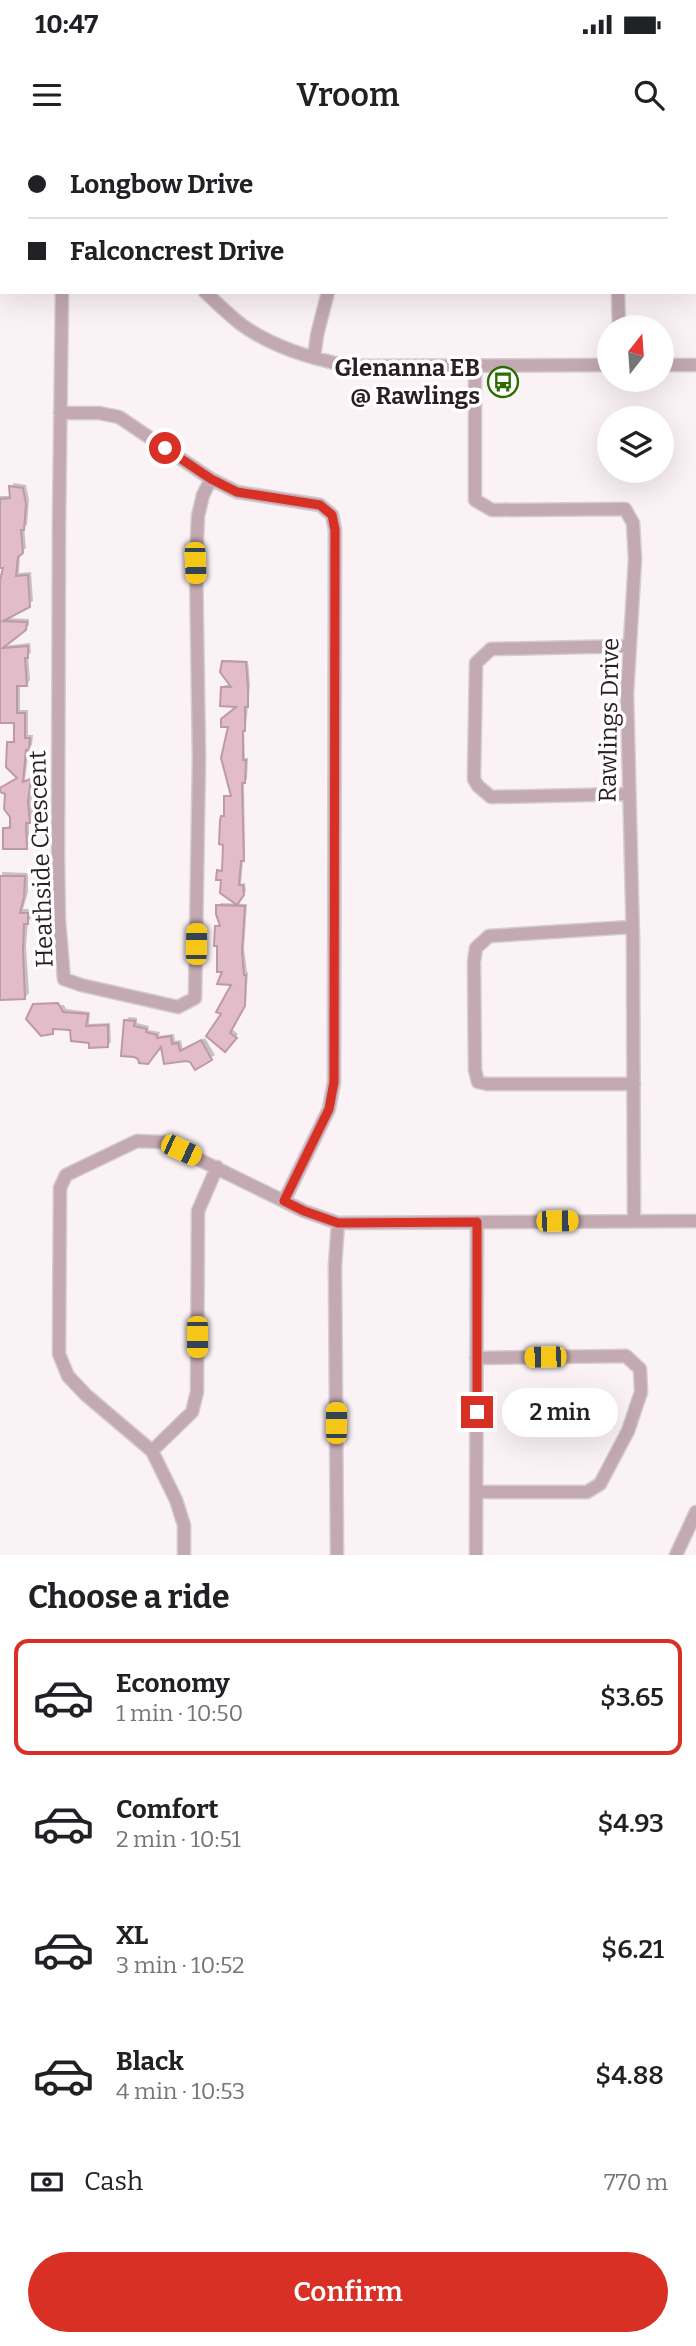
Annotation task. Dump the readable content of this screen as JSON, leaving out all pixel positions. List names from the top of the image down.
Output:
{
  "streets": {
    "street": ["Rawlings Drive", "Heathside Crescent"]
  },
  "places": {
    "bus stop": ["Glenanna EB @ Rawlings"]
  },
  "north": "top",
  "page": {
    "status": "10:47",
    "header": "Vroom",
    "banner": ["Longbow Drive", "Falconcrest Drive"],
    "bubble": "2 min",
    "heading": "Choose a ride",
    "list": [
      {
        "name": "Economy",
        "note": "1 min · 10:50",
        "value": "$3.65"
      },
      {
        "name": "Comfort",
        "note": "2 min · 10:51",
        "value": "$4.93"
      },
      {
        "name": "XL",
        "note": "3 min · 10:52",
        "value": "$6.21"
      },
      {
        "name": "Black",
        "note": "4 min · 10:53",
        "value": "$4.88"
      }
    ],
    "pay": ["Cash", "770 m"],
    "buttons": "Confirm"
  }
}
